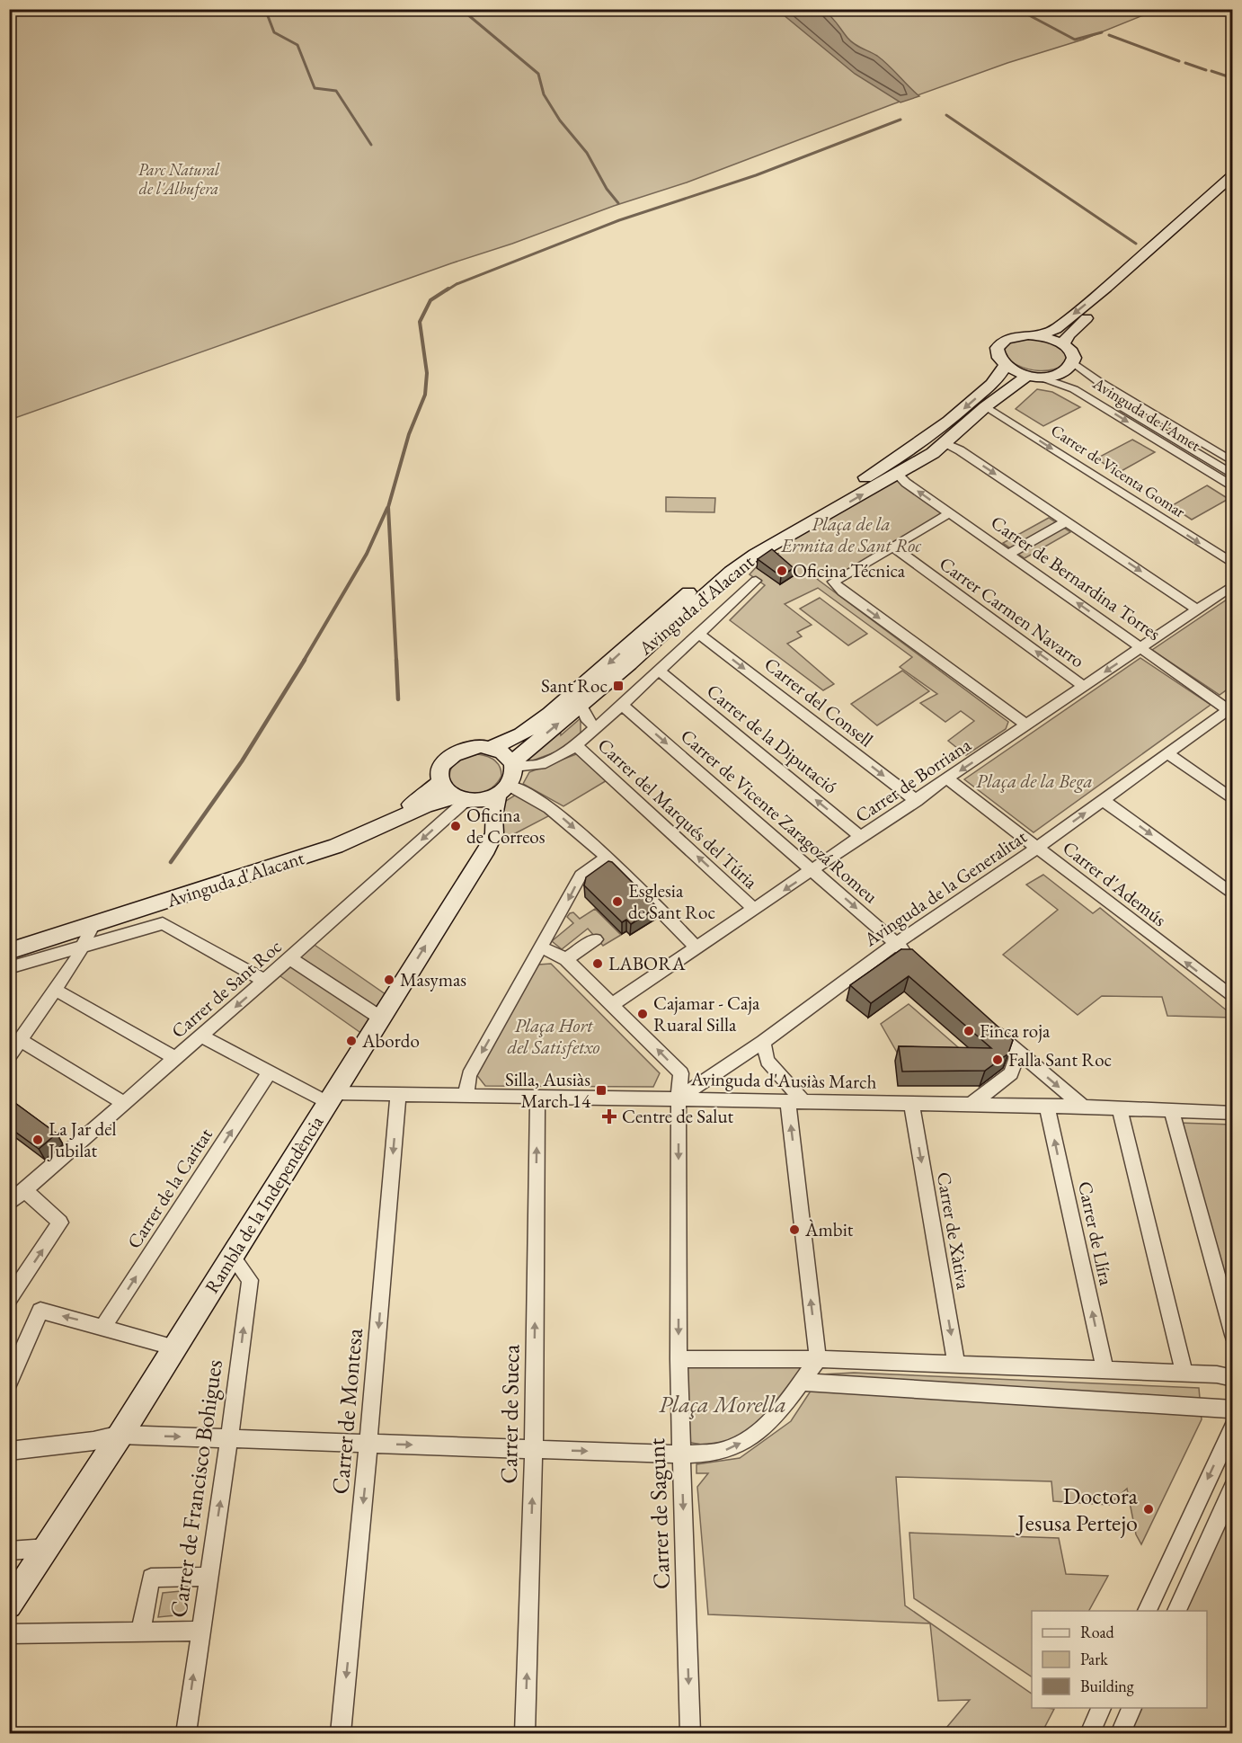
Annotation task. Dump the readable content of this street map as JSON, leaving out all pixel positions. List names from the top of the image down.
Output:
{
  "streets": {
    "main road": ["Avinguda d'Alacant", "Rambla de la Independència"],
    "street": [
      "Avinguda de l'Amet",
      "Carrer de Vicenta Gomar",
      "Carrer de Bernardina Torres",
      "Carrer Carmen Navarro",
      "Carrer del Consell",
      "Carrer de la Diputació",
      "Carrer de Borriana",
      "Carrer del Marqués del Túria",
      "Carrer de Vicente Zaragozá Romeu",
      "Carrer d'Ademús",
      "Avinguda de la Generalitat",
      "Carrer de Sant Roc",
      "Avinguda d'Ausiàs March",
      "Carrer de la Caritat",
      "Carrer de Xàtiva",
      "Carrer de Llíra",
      "Carrer de Montesa",
      "Carrer de Sueca",
      "Carrer de Francisco Bohigues",
      "Carrer de Sagunt"
    ]
  },
  "crossings": [
    ["Avinguda de l'Amet", "Avinguda d'Alacant"],
    ["Carrer de Vicenta Gomar", "Avinguda d'Alacant"],
    ["Carrer de Bernardina Torres", "Avinguda d'Alacant"],
    ["Carrer de Bernardina Torres", "Carrer de Borriana"],
    ["Carrer de Bernardina Torres", "Avinguda de la Generalitat"],
    ["Avinguda d'Alacant", "Carrer del Consell"],
    ["Avinguda d'Alacant", "Carrer de la Diputació"],
    ["Avinguda d'Alacant", "Carrer del Marqués del Túria"],
    ["Avinguda d'Alacant", "Carrer de Vicente Zaragozá Romeu"],
    ["Avinguda d'Alacant", "Carrer de Sant Roc"],
    ["Avinguda d'Alacant", "Rambla de la Independència"],
    ["Carrer Carmen Navarro", "Carrer de Borriana"],
    ["Carrer del Consell", "Carrer de Borriana"],
    ["Carrer de la Diputació", "Carrer de Borriana"],
    ["Carrer de Borriana", "Carrer del Marqués del Túria"],
    ["Carrer de Borriana", "Carrer de Vicente Zaragozá Romeu"],
    ["Carrer de Borriana", "Carrer d'Ademús"],
    ["Carrer de Borriana", "Carrer de Sagunt"],
    ["Carrer de Vicente Zaragozá Romeu", "Avinguda de la Generalitat"],
    ["Carrer d'Ademús", "Avinguda de la Generalitat"],
    ["Avinguda de la Generalitat", "Avinguda d'Ausiàs March"],
    ["Avinguda de la Generalitat", "Carrer de Sagunt"],
    ["Carrer de Sant Roc", "Rambla de la Independència"],
    ["Avinguda d'Ausiàs March", "Rambla de la Independència"],
    ["Avinguda d'Ausiàs March", "Carrer de Xàtiva"],
    ["Avinguda d'Ausiàs March", "Carrer de Llíra"],
    ["Avinguda d'Ausiàs March", "Carrer de Montesa"],
    ["Avinguda d'Ausiàs March", "Carrer de Sueca"],
    ["Avinguda d'Ausiàs March", "Carrer de Sagunt"],
    ["Rambla de la Independència", "Carrer de Francisco Bohigues"]
  ],
  "one_way": [
    "Carrer del Consell",
    "Carrer de la Diputació",
    "Carrer de Vicente Zaragozá Romeu",
    "Carrer de Sant Roc",
    "Carrer de la Caritat",
    "Carrer de Xàtiva",
    "Carrer de Montesa",
    "Carrer de Sueca",
    "Carrer de Francisco Bohigues"
  ],
  "parks": [
    "Parc Natural de l'Albufera",
    "Plaça de la Ermita de Sant Roc",
    "Plaça de la Bega",
    "Plaça Hort del Satisfetxo",
    "Plaça Morella"
  ],
  "places": {
    "other": [
      "Oficina Técnica",
      "Oficina de Correos",
      "Esglesia de Sant Roc",
      "LABORA",
      "Masymas",
      "Cajamar - Caja Ruaral Silla",
      "Finca roja",
      "Abordo",
      "Falla Sant Roc",
      "La Jar del Jubilat",
      "Àmbit",
      "Doctora Jesusa Pertejo"
    ],
    "transit": ["Sant Roc", "Silla, Ausiàs March 14"],
    "health": ["Centre de Salut"]
  },
  "legend": ["Road", "Park", "Building"]
}
